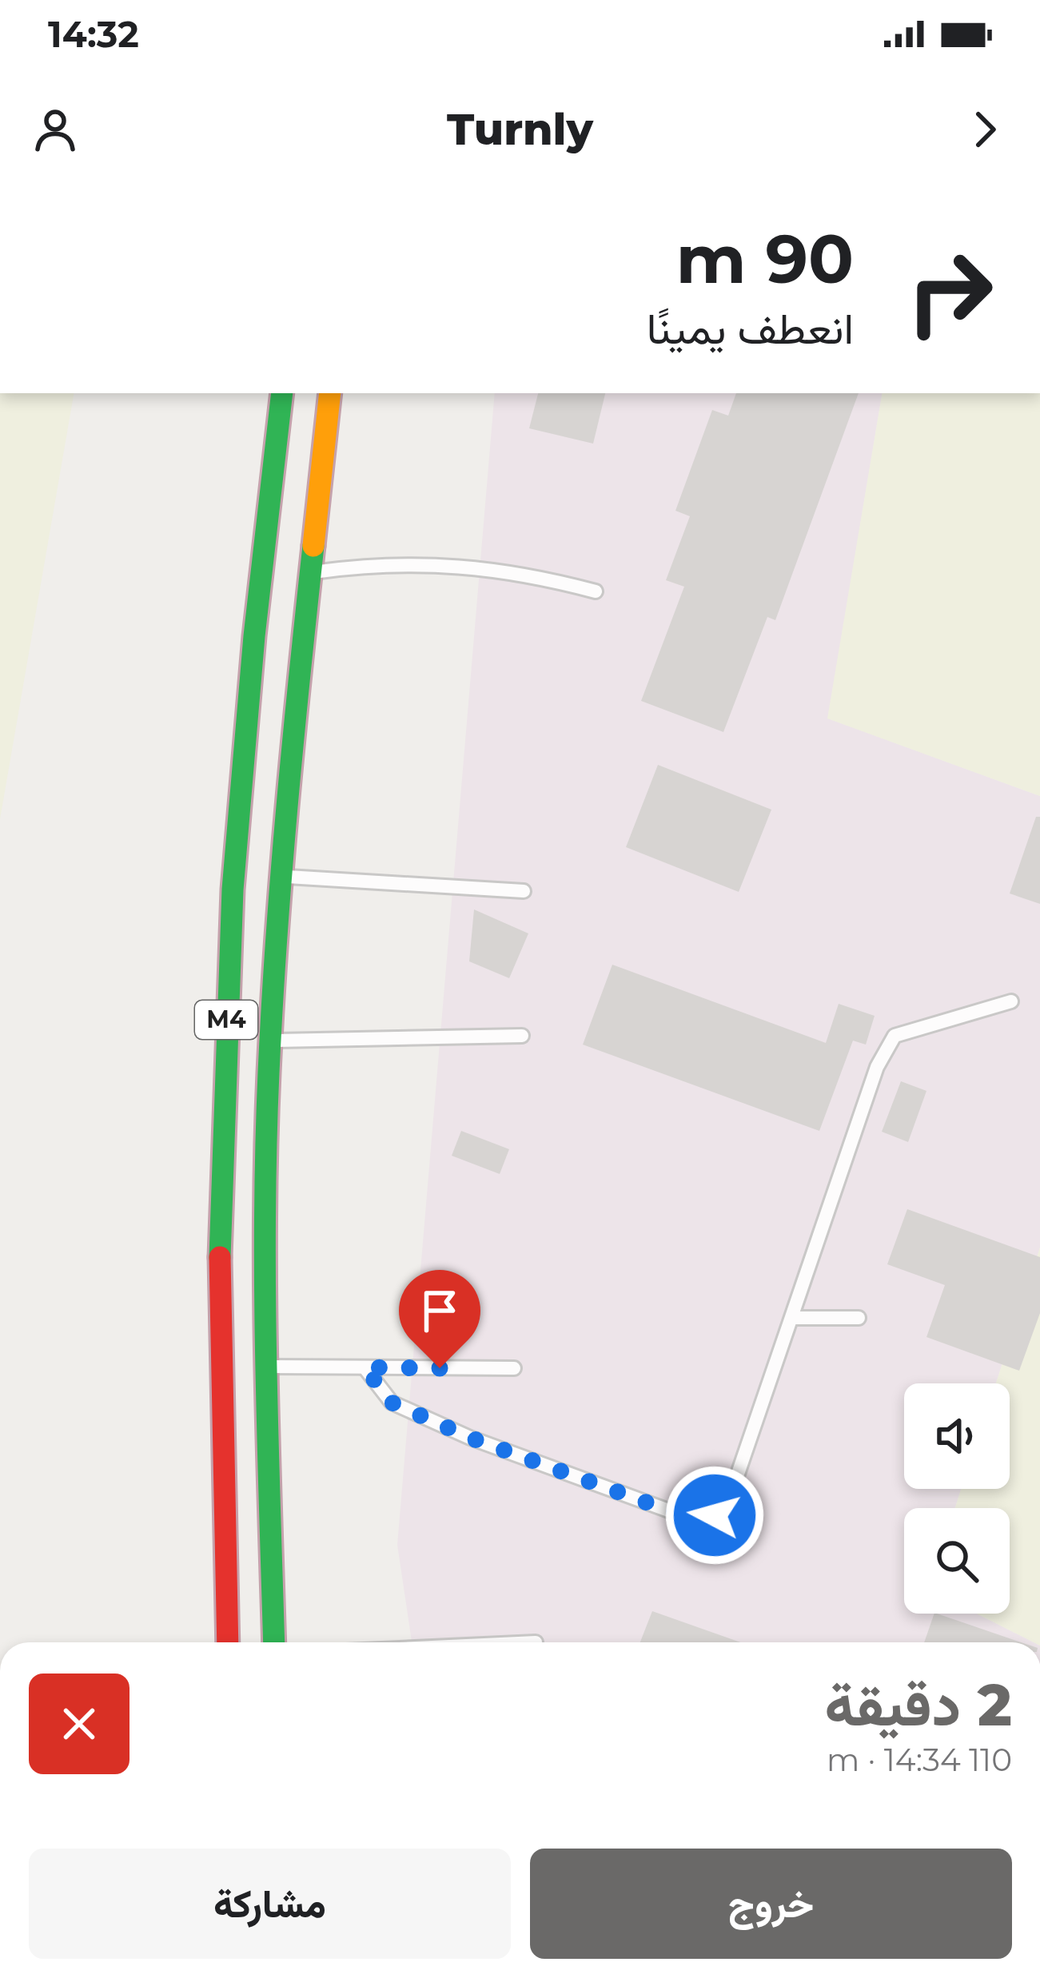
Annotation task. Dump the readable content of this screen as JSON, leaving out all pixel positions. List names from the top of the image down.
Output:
{
  "streets": {
    "highway": ["M4"]
  },
  "page": {
    "status": "14:32",
    "header": "Turnly",
    "turn": ["90 m", "انعطف يمينًا"],
    "heading": ["2 دقيقة", "110 m · 14:34"],
    "buttons": ["خروج", "مشاركة"]
  }
}
